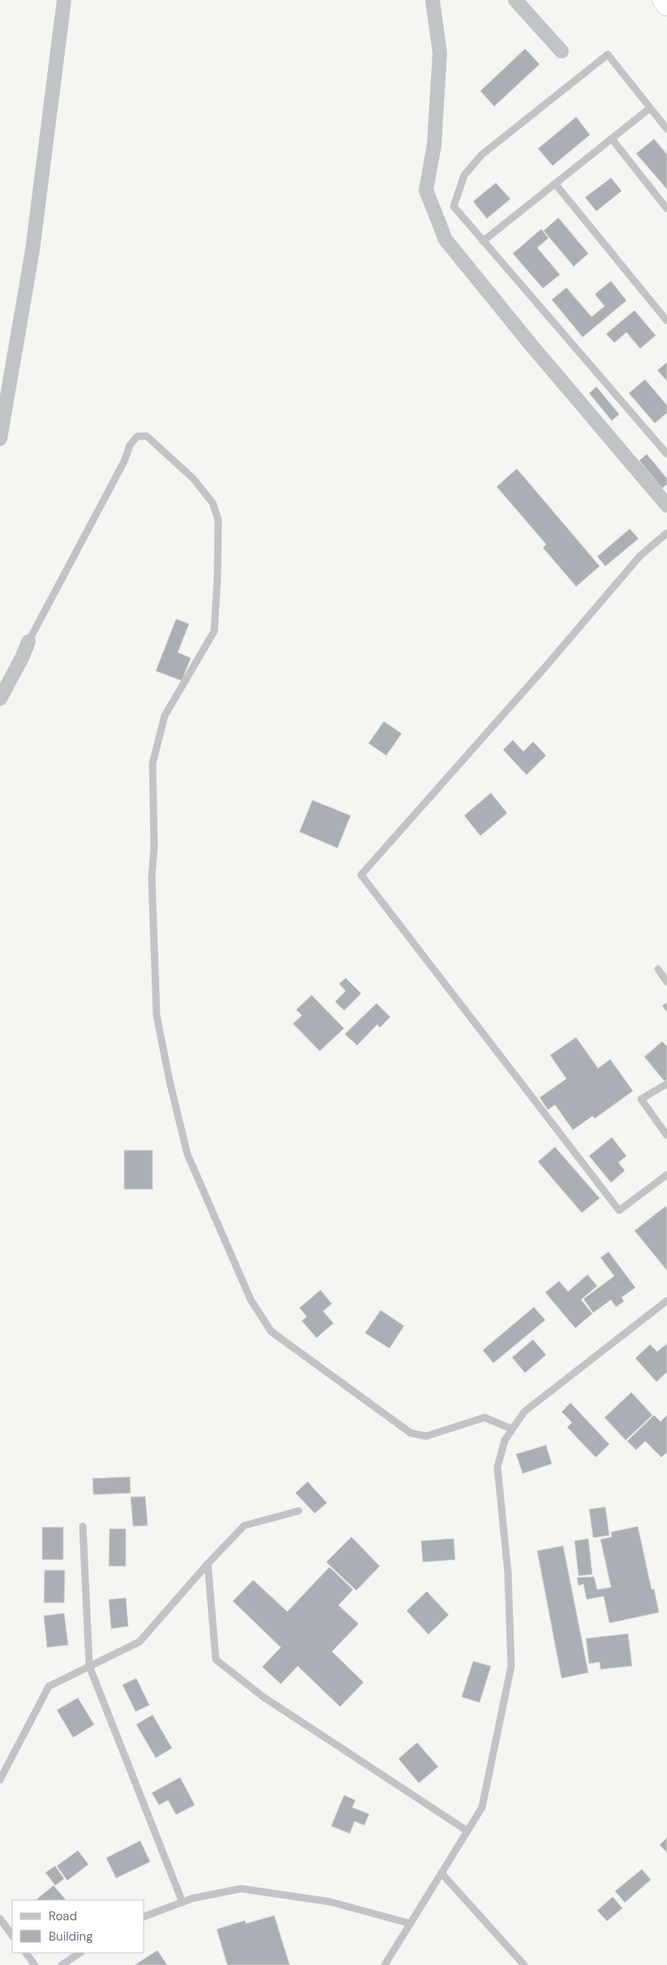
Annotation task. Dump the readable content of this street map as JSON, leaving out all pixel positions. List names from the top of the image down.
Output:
{
  "legend": ["Road", "Building"]
}
